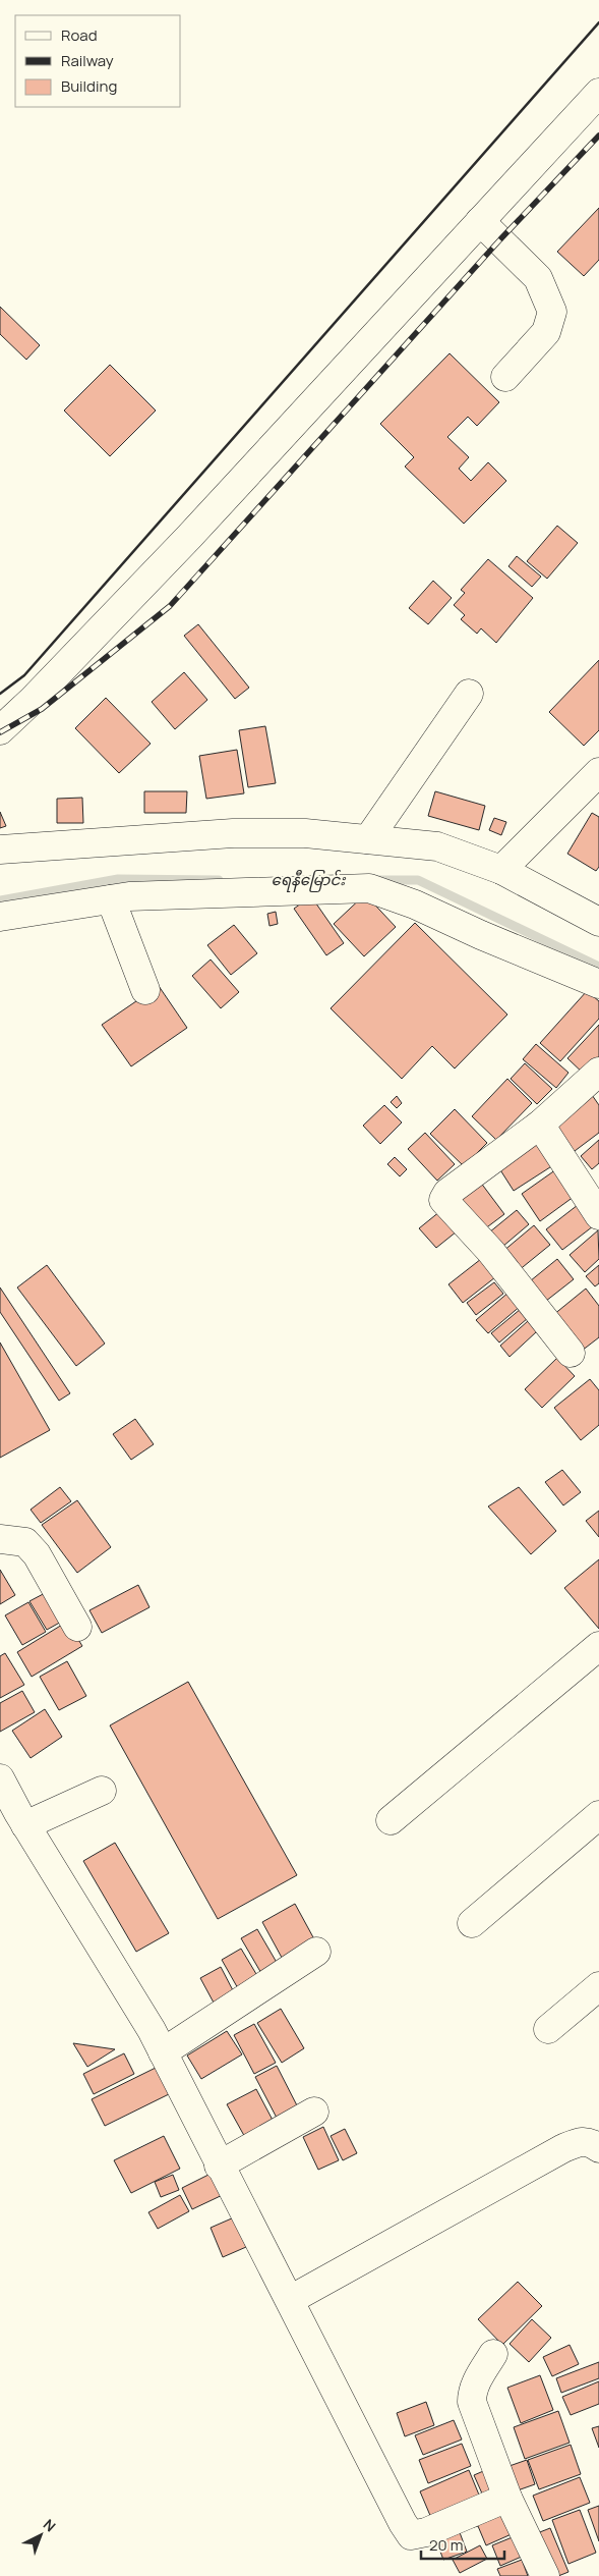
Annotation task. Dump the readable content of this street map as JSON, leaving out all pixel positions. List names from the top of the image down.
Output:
{
  "water": ["ရေနီမြောင်း"],
  "legend": ["Road", "Railway", "Building"],
  "scale_bar": "20 m",
  "north": "top right"
}
